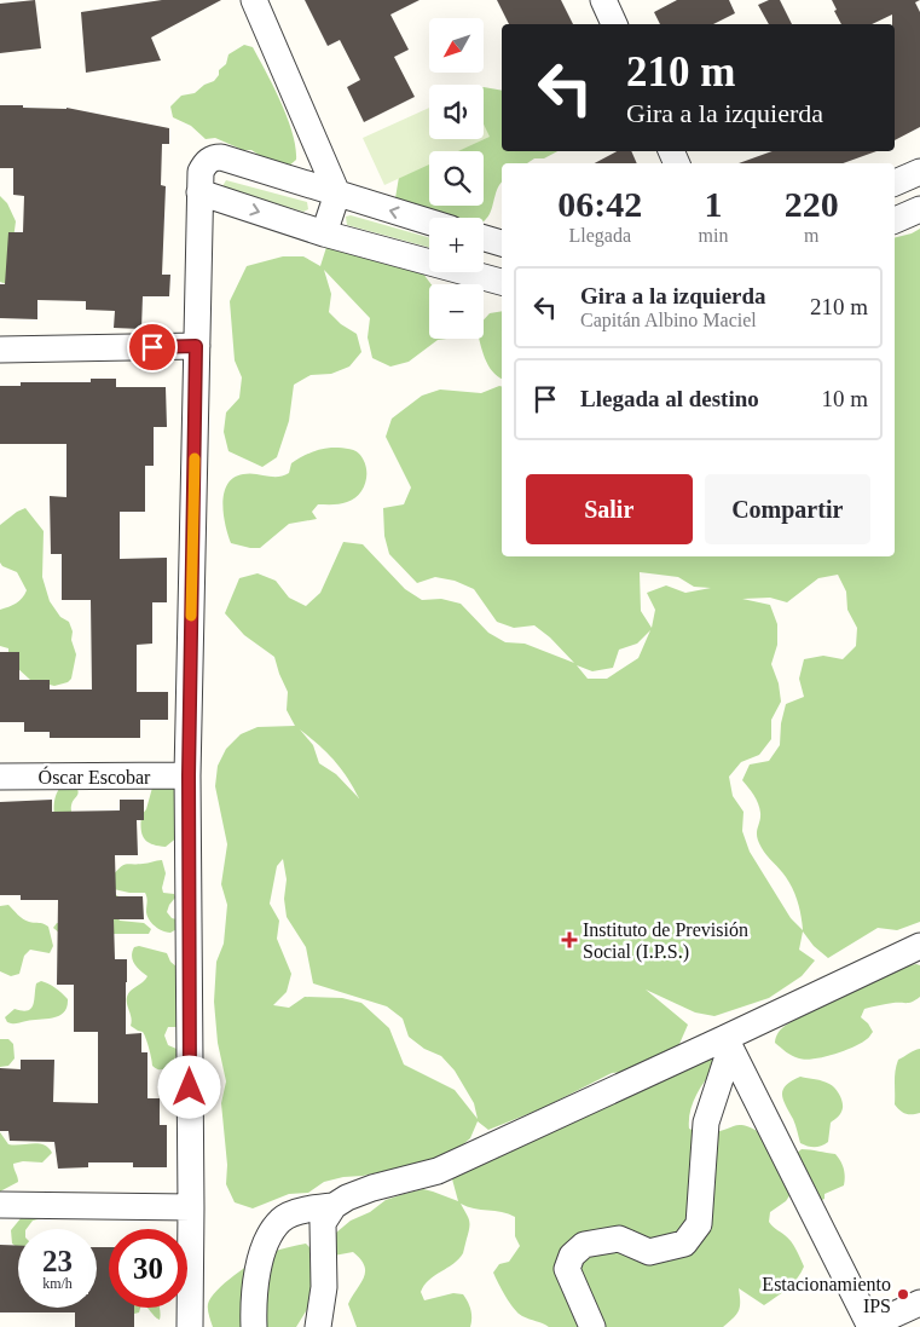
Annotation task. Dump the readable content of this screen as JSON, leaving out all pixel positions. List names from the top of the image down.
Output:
{
  "streets": {
    "street": ["Óscar Escobar"]
  },
  "places": {
    "health": ["Instituto de Previsión Social (I.P.S.)"],
    "other": ["Estacionamiento IPS"]
  },
  "north": "bottom left",
  "page": {
    "map_buttons": ["+", "−"],
    "turn": ["210 m", "Gira a la izquierda"],
    "eta": [
      "06:42",
      "Llegada",
      "1",
      "min",
      "220",
      "m"
    ],
    "list": [
      {
        "name": "Gira a la izquierda",
        "note": "Capitán Albino Maciel",
        "value": "210 m"
      },
      {
        "name": "Llegada al destino",
        "value": "10 m"
      }
    ],
    "buttons": ["Salir", "Compartir"],
    "speed": "23 km/h",
    "limit": "30"
  }
}
